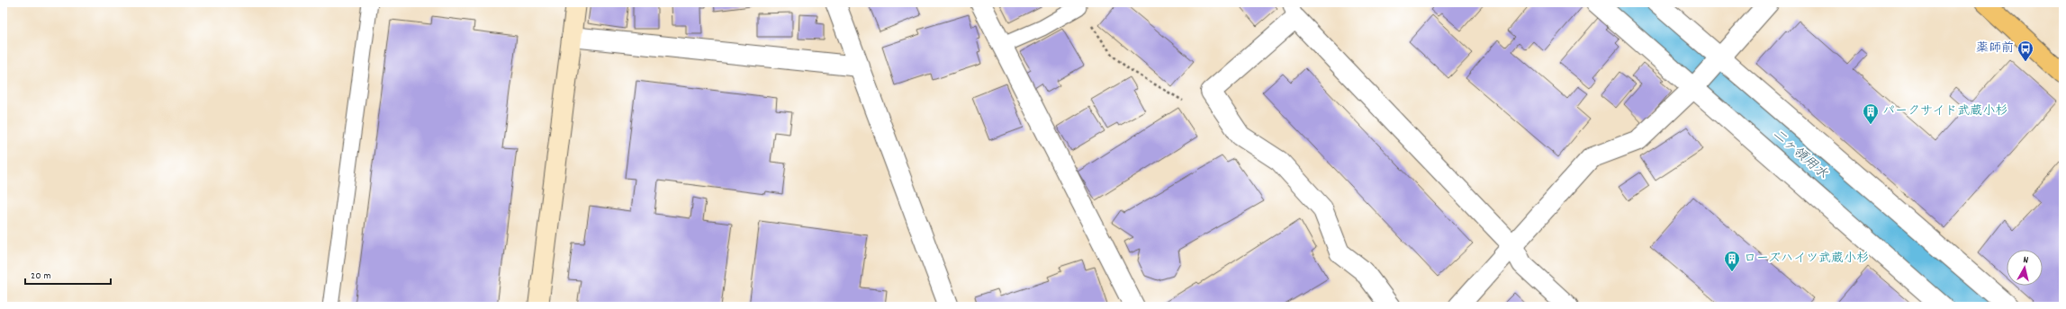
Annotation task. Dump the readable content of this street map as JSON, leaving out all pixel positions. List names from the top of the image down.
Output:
{
  "water": ["二ヶ領用水"],
  "places": {
    "bus stop": ["薬師前"],
    "building": ["パークサイド武蔵小杉", "ローズハイツ武蔵小杉"]
  },
  "scale_bar": "20 m",
  "north": "top"
}
